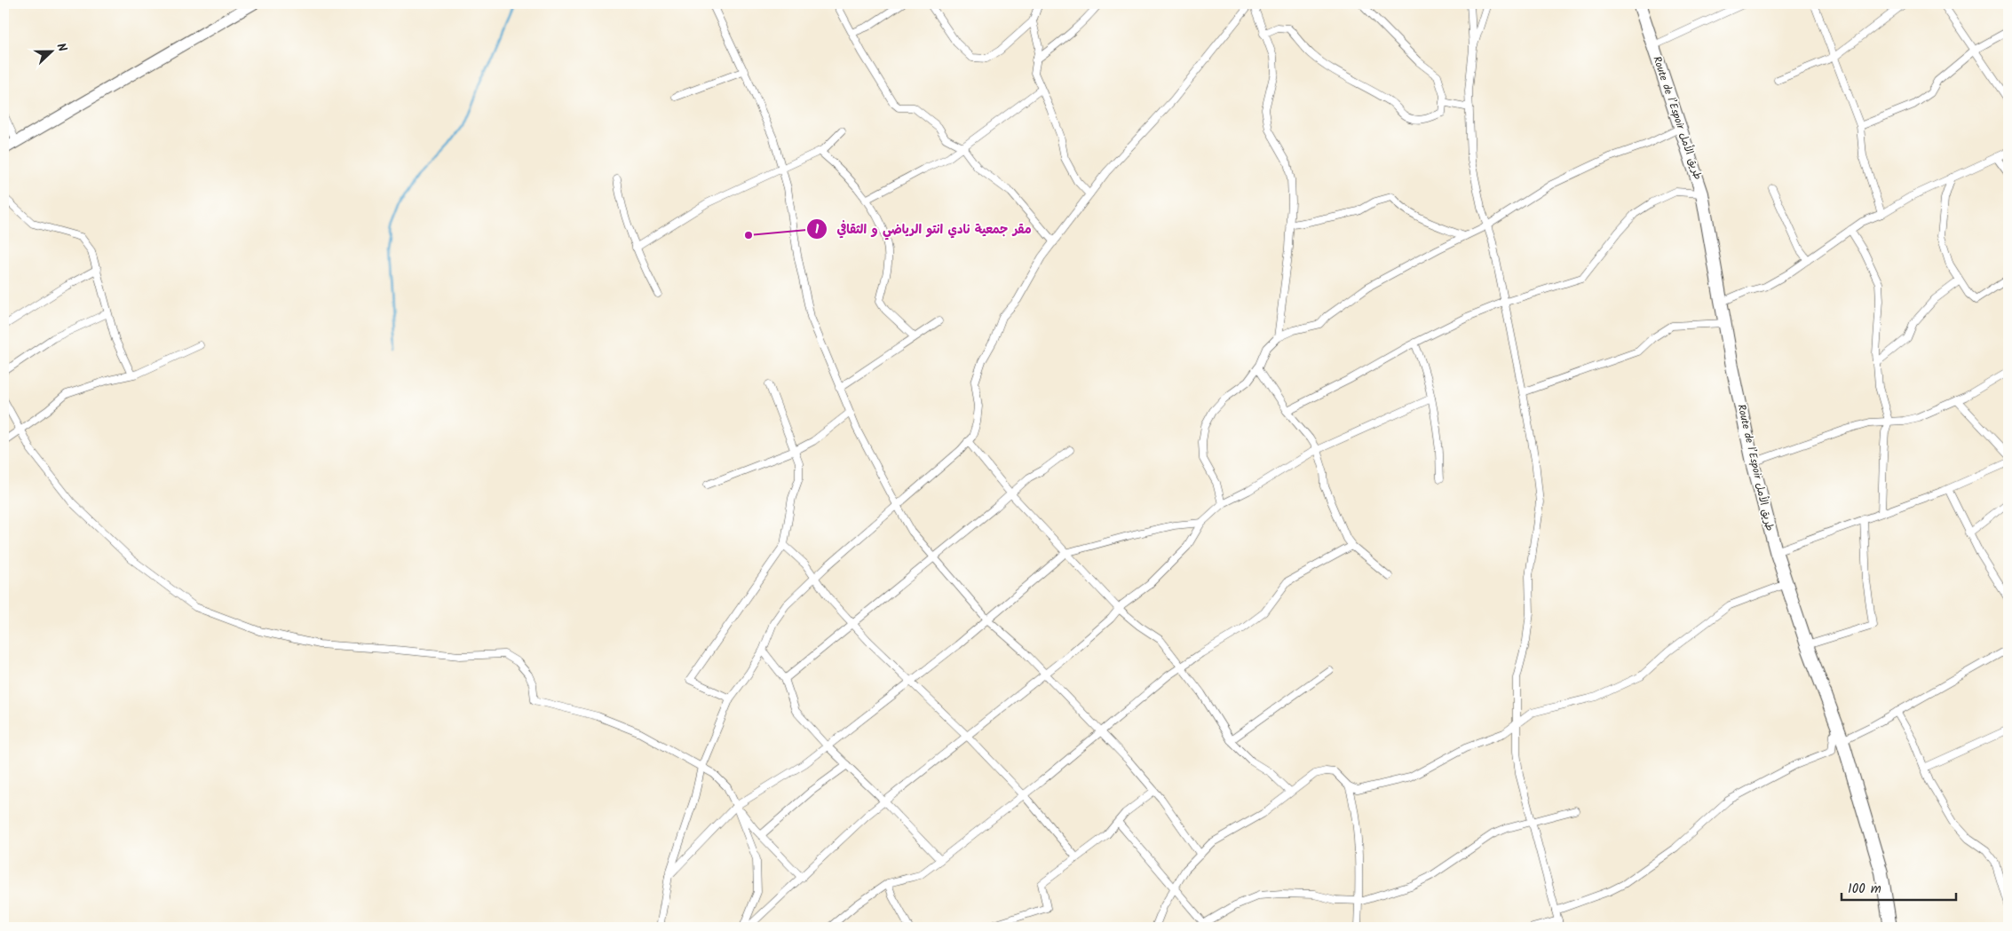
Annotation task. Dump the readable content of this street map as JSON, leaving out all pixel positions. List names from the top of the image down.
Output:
{
  "streets": {
    "highway": ["Route de l’Espoir طريق الأمل"]
  },
  "places": ["مقر جمعية نادي انتو الرياضي و الثقافي"],
  "scale_bar": "100 m",
  "north": "right"
}
